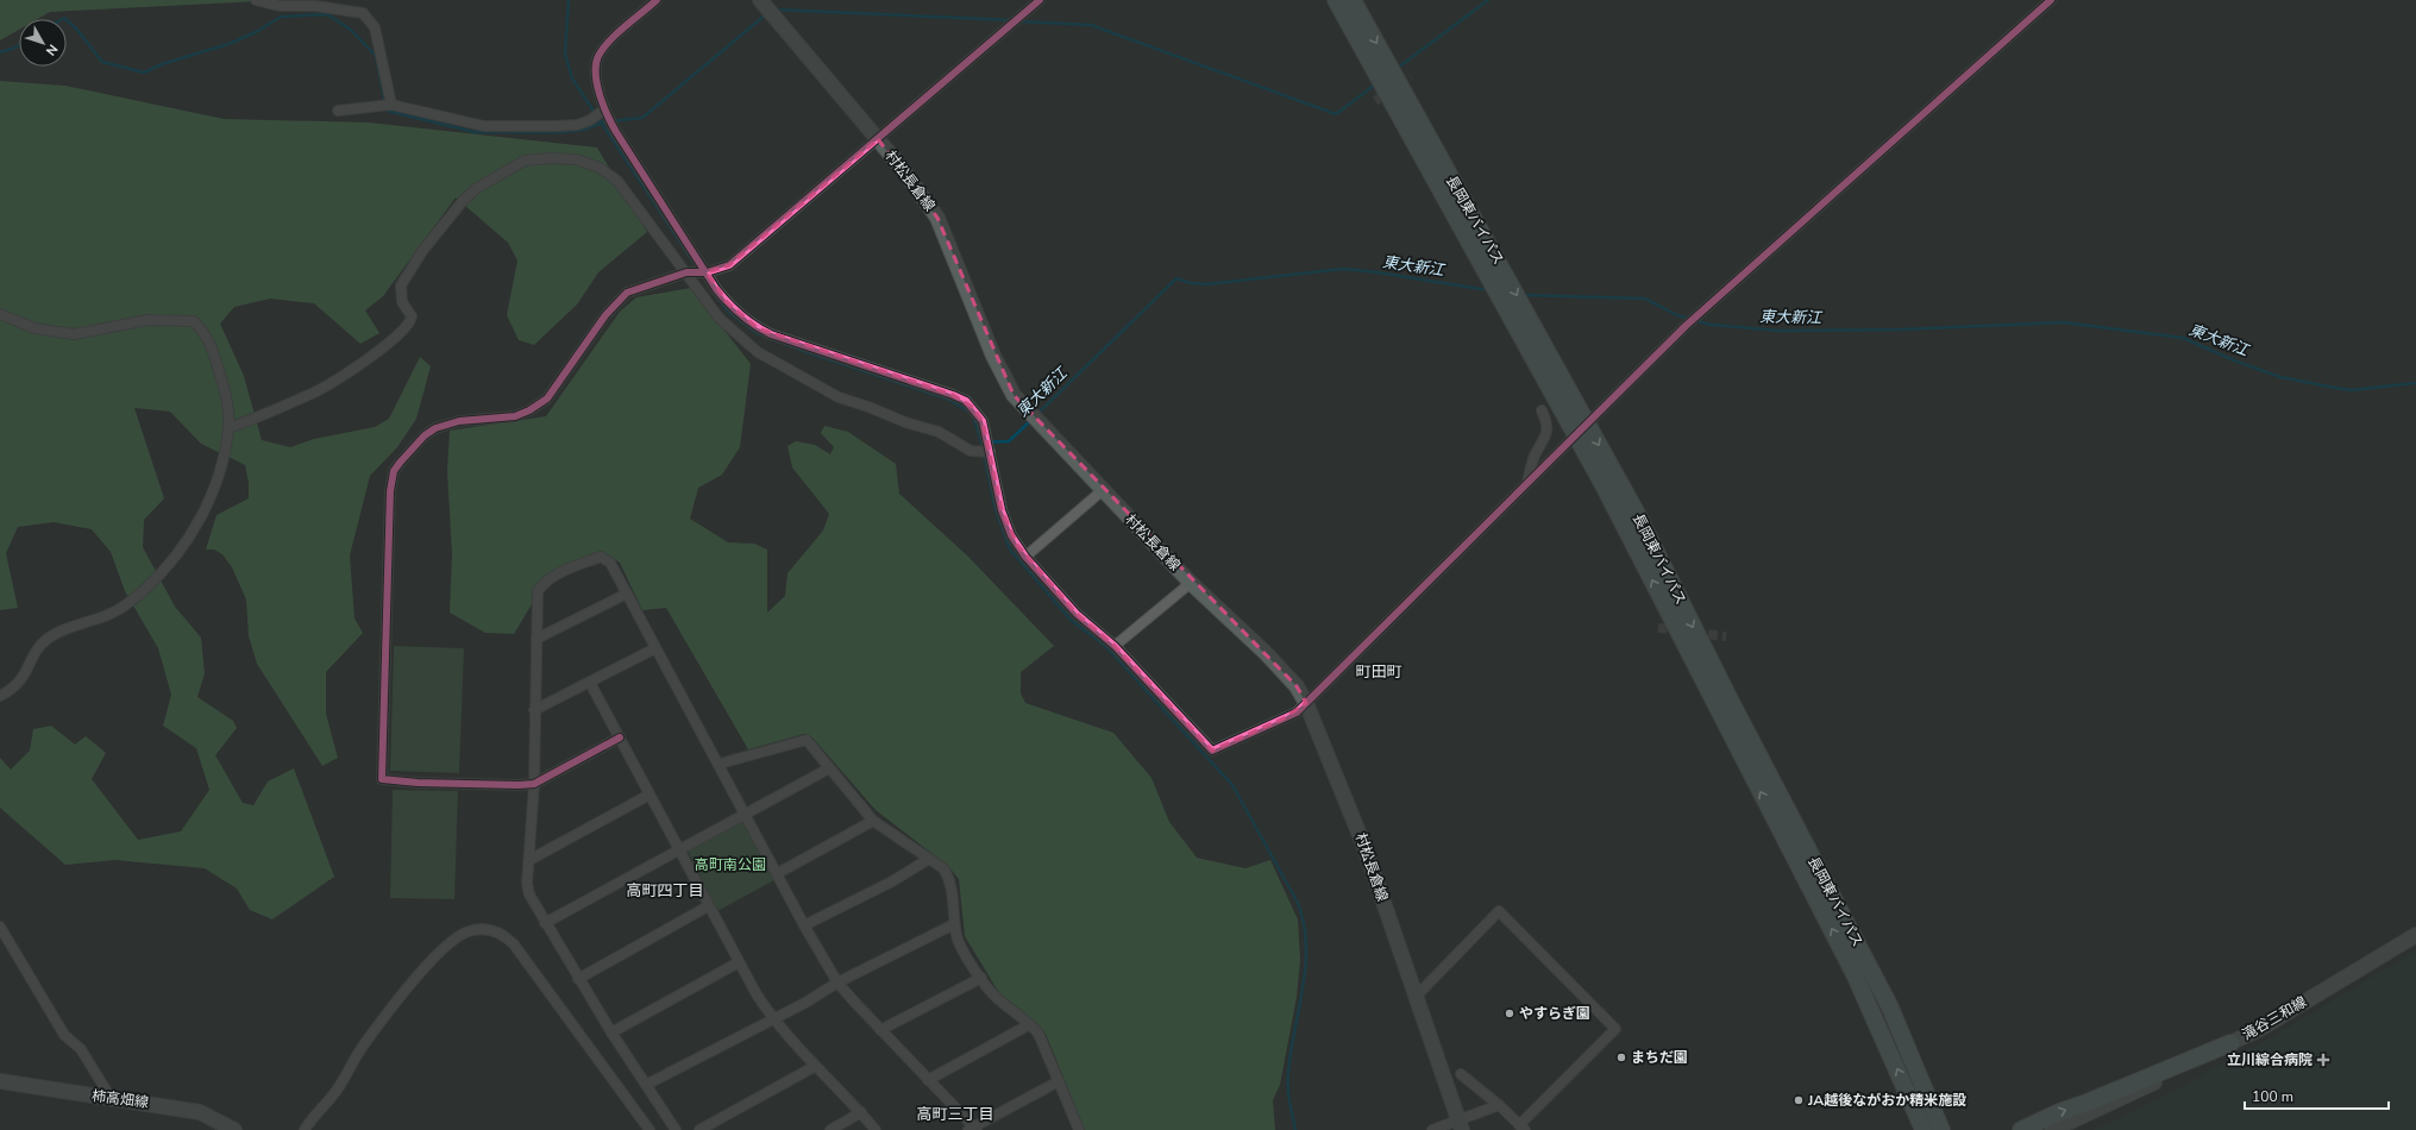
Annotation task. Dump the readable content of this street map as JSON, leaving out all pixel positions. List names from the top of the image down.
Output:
{
  "streets": {
    "highway": ["長岡東バイパス"],
    "main road": ["村松長倉線", "滝谷三和線", "柿高畑線"]
  },
  "districts": ["町田町", "高町四丁目", "高町三丁目"],
  "water": ["東大新江"],
  "parks": ["高町南公園"],
  "places": {
    "other": ["やすらぎ園", "まちだ園", "JA越後ながおか精米施設"],
    "health": ["立川綜合病院"]
  },
  "scale_bar": "100 m",
  "north": "bottom right"
}
